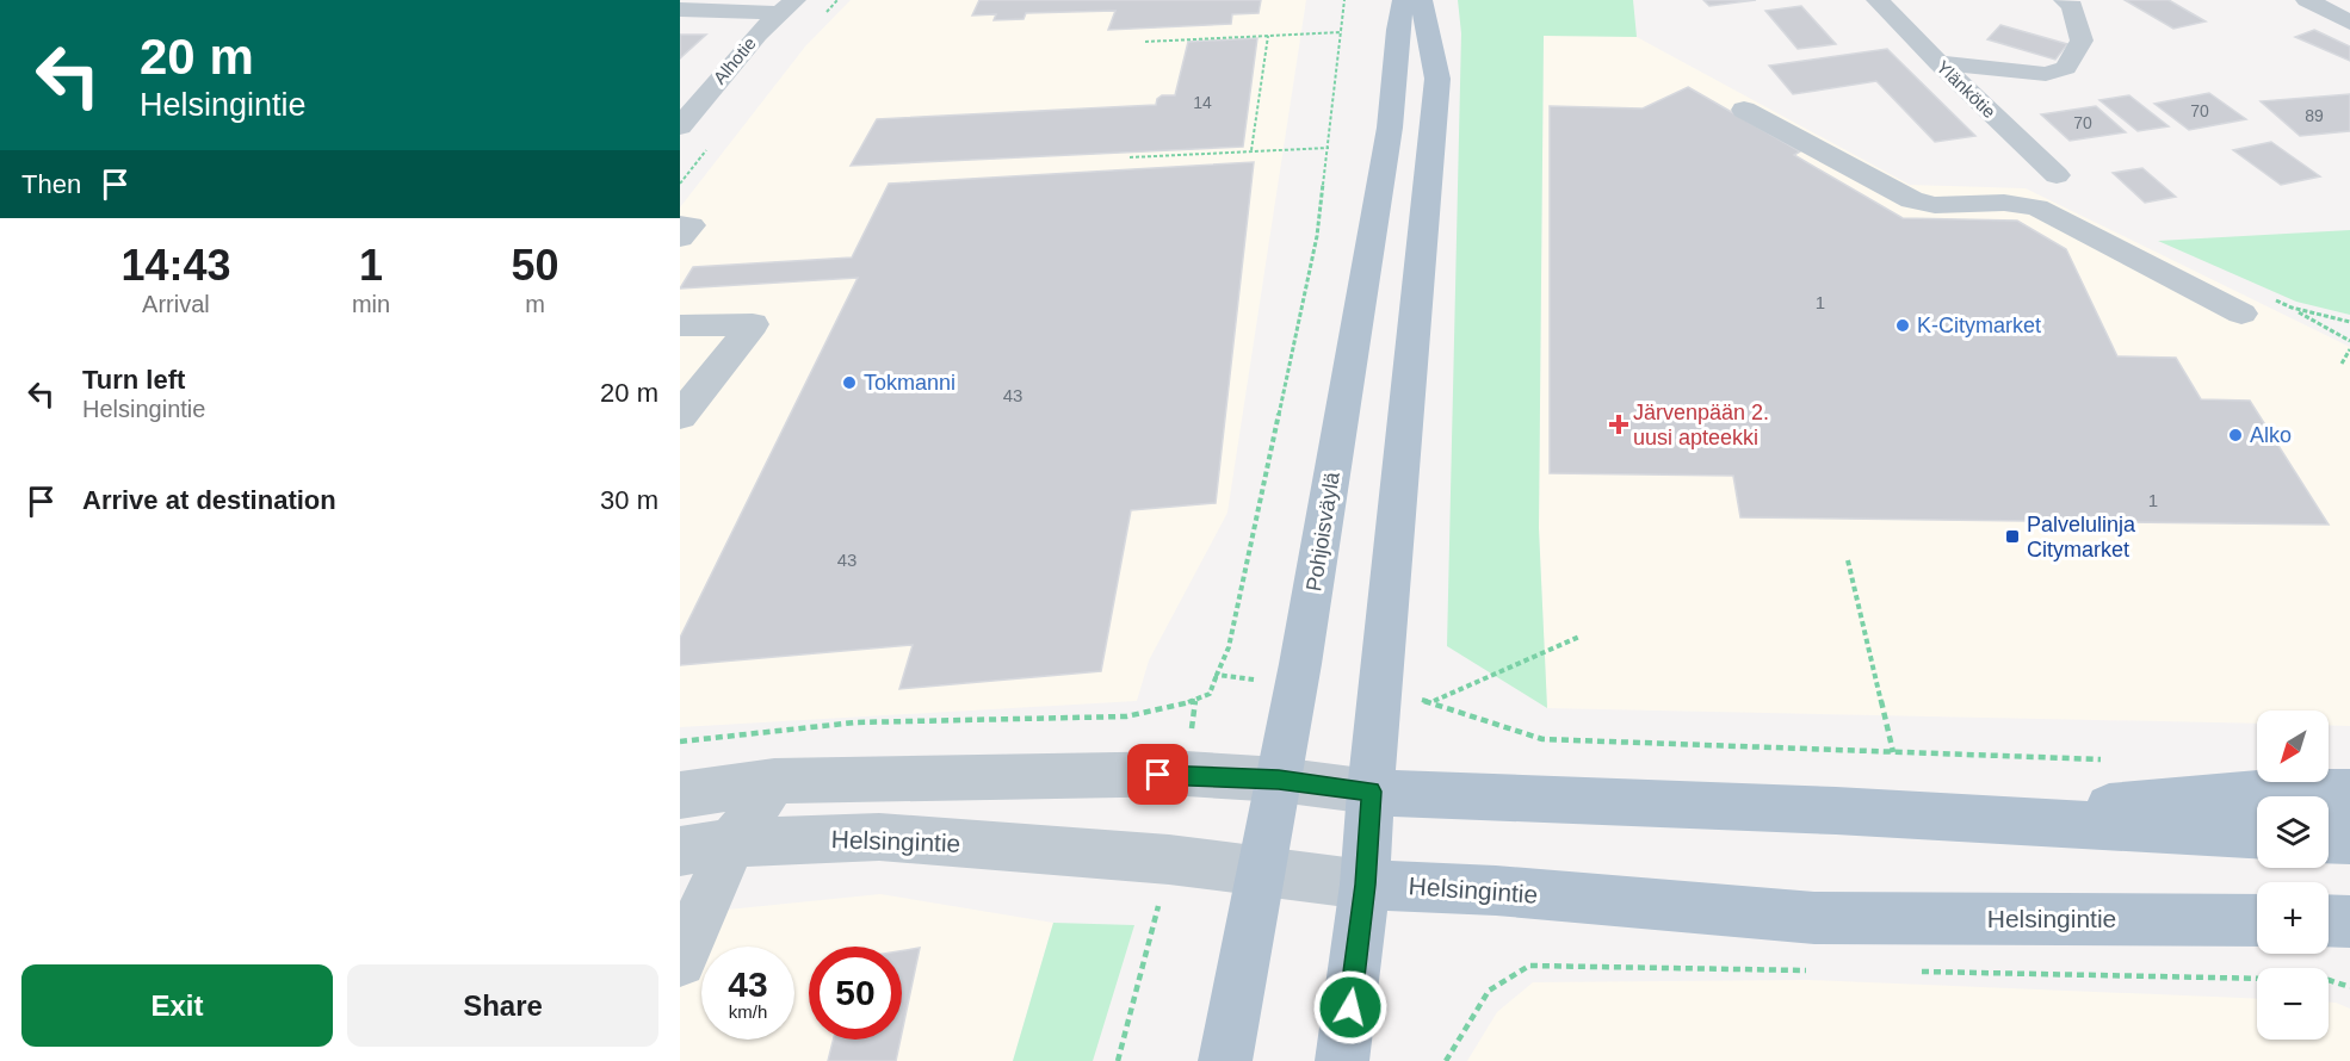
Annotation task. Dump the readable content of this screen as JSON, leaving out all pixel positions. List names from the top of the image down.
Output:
{
  "streets": {
    "main road": ["Pohjoisväylä", "Helsingintie"],
    "street": ["Alhotie", "Ylänkötie"]
  },
  "crossings": [
    ["Pohjoisväylä", "Helsingintie"]
  ],
  "places": {
    "other": ["K-Citymarket", "Tokmanni", "Alko"],
    "health": ["Järvenpään 2. uusi apteekki"],
    "transit": ["Palvelulinja Citymarket"]
  },
  "house_numbers": [
    "14",
    "70",
    "89",
    "70",
    "1",
    "43",
    "1",
    "43"
  ],
  "north": "bottom left",
  "page": {
    "turn": ["20 m", "Helsingintie"],
    "then": "Then",
    "eta": [
      "14:43",
      "Arrival",
      "1",
      "min",
      "50",
      "m"
    ],
    "list": [
      {
        "name": "Turn left",
        "note": "Helsingintie",
        "value": "20 m"
      },
      {
        "name": "Arrive at destination",
        "value": "30 m"
      }
    ],
    "map_buttons": ["+", "−"],
    "speed": "43 km/h",
    "limit": "50",
    "buttons": ["Exit", "Share"]
  }
}
